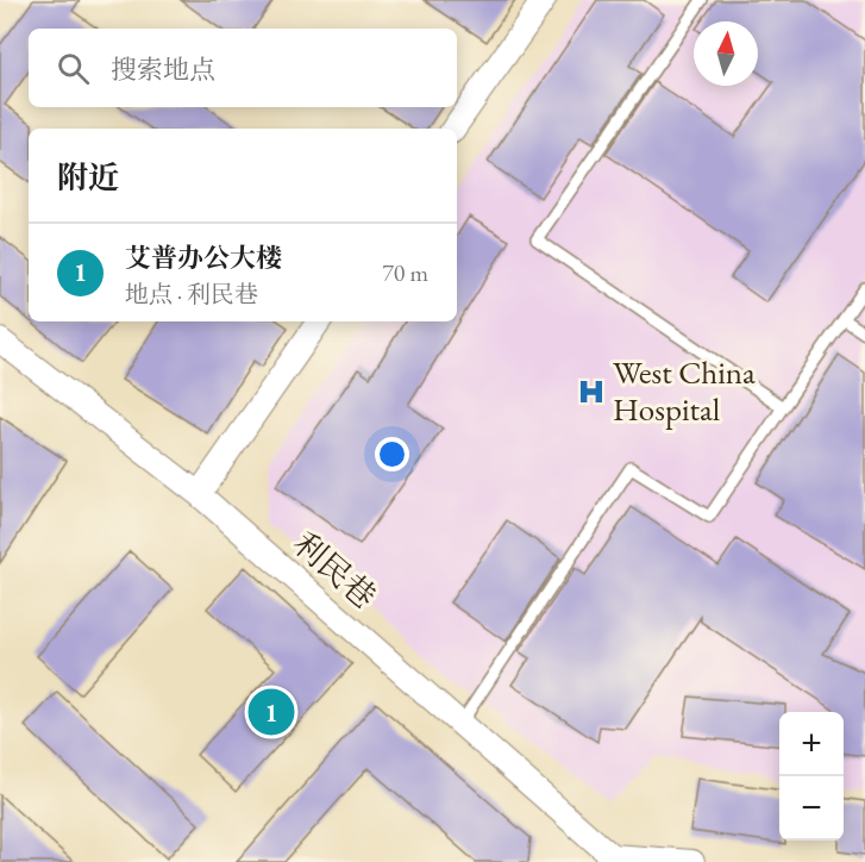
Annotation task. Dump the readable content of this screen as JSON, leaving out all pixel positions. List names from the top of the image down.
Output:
{
  "streets": {
    "street": ["利民巷"]
  },
  "places": {
    "hospital": ["West China Hospital"]
  },
  "north": "top",
  "page": {
    "search": "搜索地点",
    "heading": "附近",
    "list": [
      {
        "mark": "1",
        "name": "艾普办公大楼",
        "note": "地点 · 利民巷",
        "value": "70 m"
      }
    ],
    "pins": "1",
    "map_buttons": ["+", "−"]
  }
}
